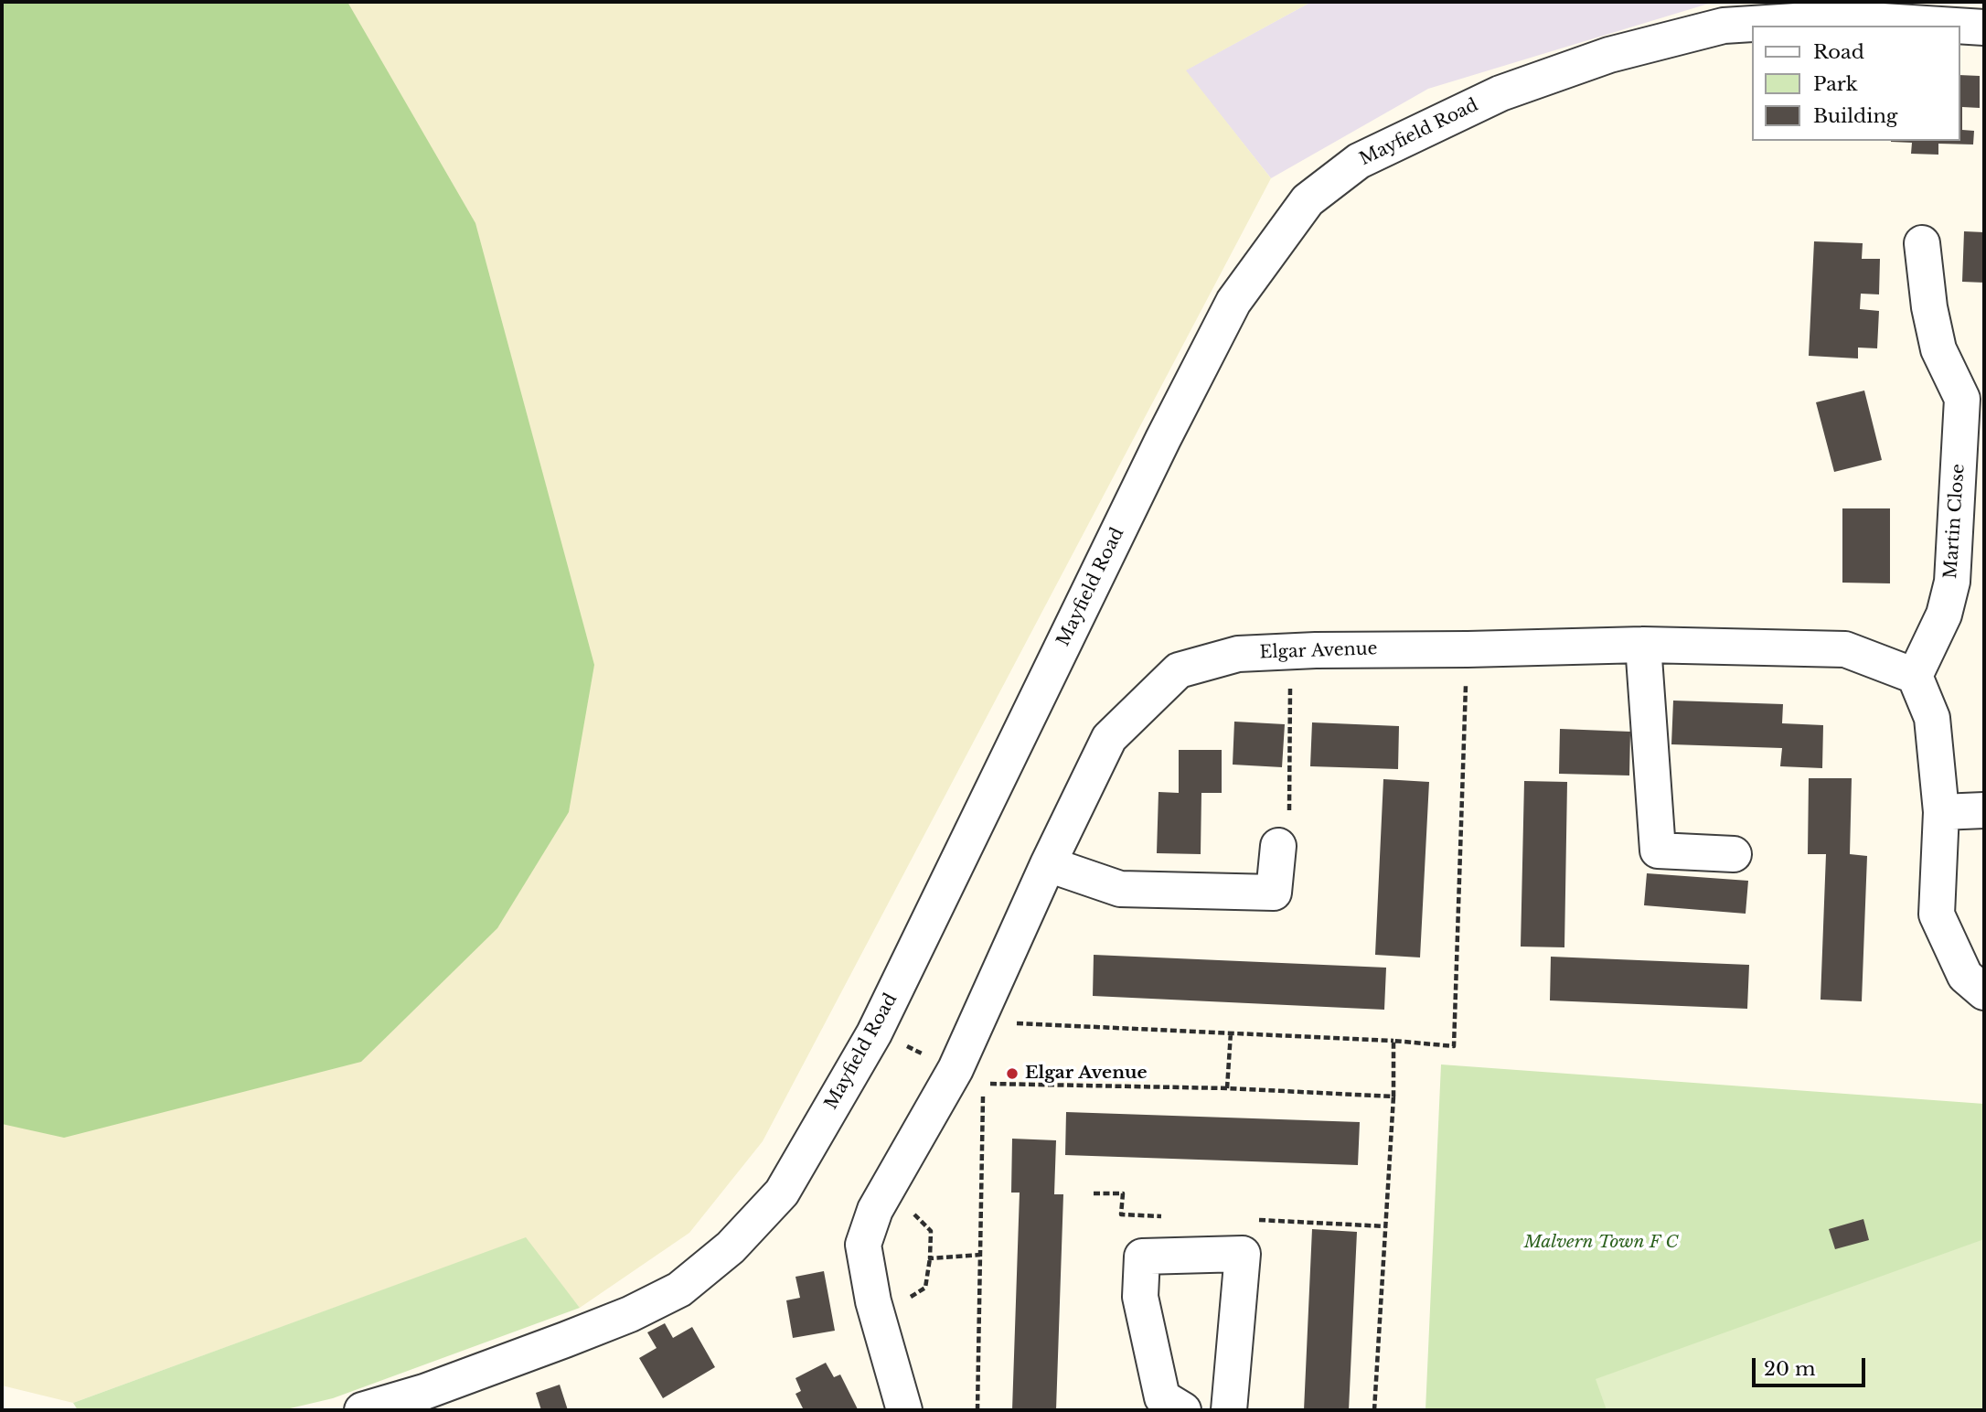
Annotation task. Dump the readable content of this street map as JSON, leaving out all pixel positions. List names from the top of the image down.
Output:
{
  "streets": {
    "street": ["Mayfield Road", "Martin Close", "Elgar Avenue"]
  },
  "crossings": [
    ["Martin Close", "Elgar Avenue"]
  ],
  "parks": ["Malvern Town F C"],
  "places": ["Elgar Avenue"],
  "legend": ["Road", "Park", "Building"],
  "scale_bar": "20 m"
}
